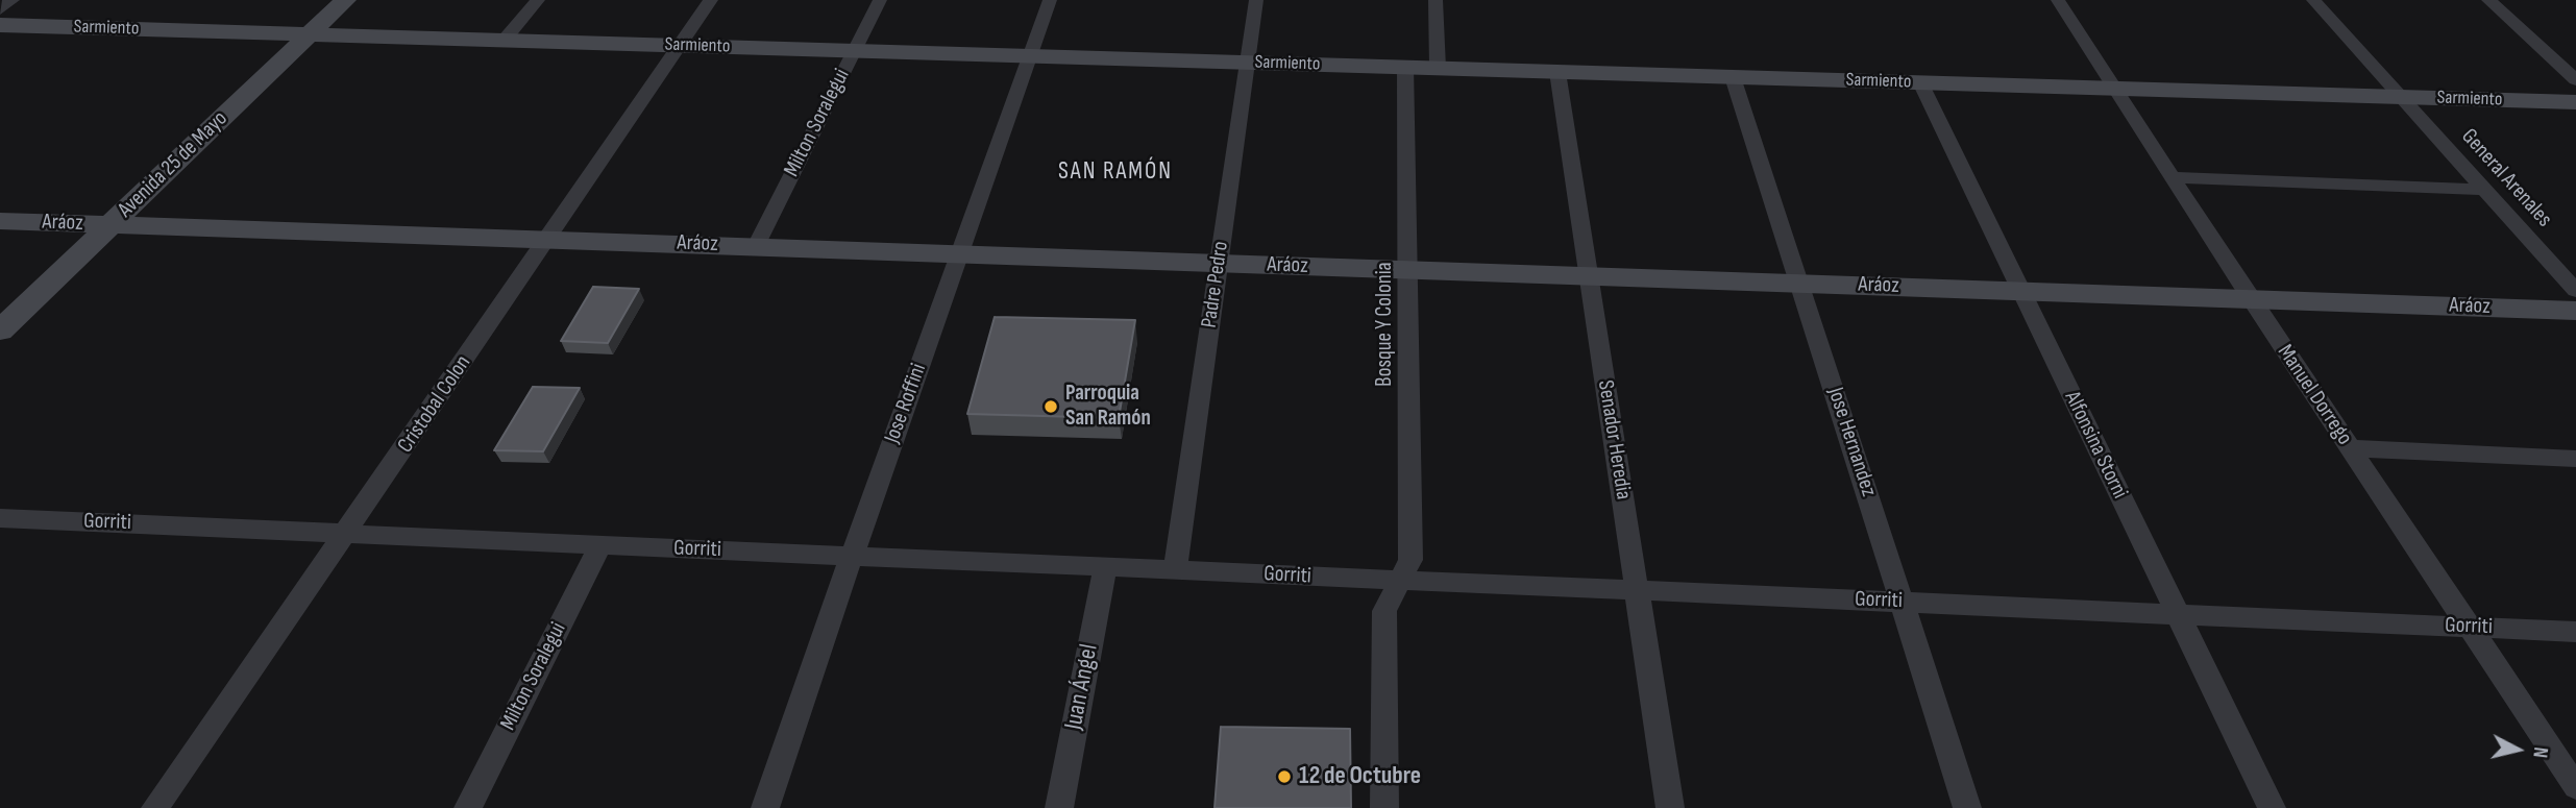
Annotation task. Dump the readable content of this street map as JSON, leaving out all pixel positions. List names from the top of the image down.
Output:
{
  "streets": {
    "street": [
      "Sarmiento",
      "Milton Soralegui",
      "Avenida 25 de Mayo",
      "General Arenales",
      "Aráoz",
      "Padre Pedro",
      "Bosque Y Colonia",
      "Manuel Dorrego",
      "Jose Roffini",
      "Cristobal Colon",
      "Senador Heredia",
      "Jose Hernandez",
      "Alfonsina Storni",
      "Gorriti",
      "Juan Ángel"
    ]
  },
  "crossings": [
    ["Sarmiento", "Milton Soralegui"],
    ["Sarmiento", "Avenida 25 de Mayo"],
    ["Sarmiento", "General Arenales"],
    ["Sarmiento", "Padre Pedro"],
    ["Sarmiento", "Bosque Y Colonia"],
    ["Sarmiento", "Manuel Dorrego"],
    ["Sarmiento", "Jose Roffini"],
    ["Sarmiento", "Cristobal Colon"],
    ["Sarmiento", "Senador Heredia"],
    ["Sarmiento", "Jose Hernandez"],
    ["Sarmiento", "Alfonsina Storni"],
    ["Milton Soralegui", "Aráoz"],
    ["Milton Soralegui", "Gorriti"],
    ["Avenida 25 de Mayo", "Aráoz"],
    ["Aráoz", "Padre Pedro"],
    ["Aráoz", "Bosque Y Colonia"],
    ["Aráoz", "Manuel Dorrego"],
    ["Aráoz", "Jose Roffini"],
    ["Aráoz", "Cristobal Colon"],
    ["Aráoz", "Senador Heredia"],
    ["Aráoz", "Jose Hernandez"],
    ["Aráoz", "Alfonsina Storni"],
    ["Padre Pedro", "Gorriti"],
    ["Bosque Y Colonia", "Gorriti"],
    ["Manuel Dorrego", "Gorriti"],
    ["Jose Roffini", "Gorriti"],
    ["Cristobal Colon", "Gorriti"],
    ["Senador Heredia", "Gorriti"],
    ["Jose Hernandez", "Gorriti"],
    ["Alfonsina Storni", "Gorriti"],
    ["Gorriti", "Juan Ángel"]
  ],
  "districts": ["SAN RAMÓN"],
  "places": ["Parroquia San Ramón", "12 de Octubre"],
  "north": "right"
}
